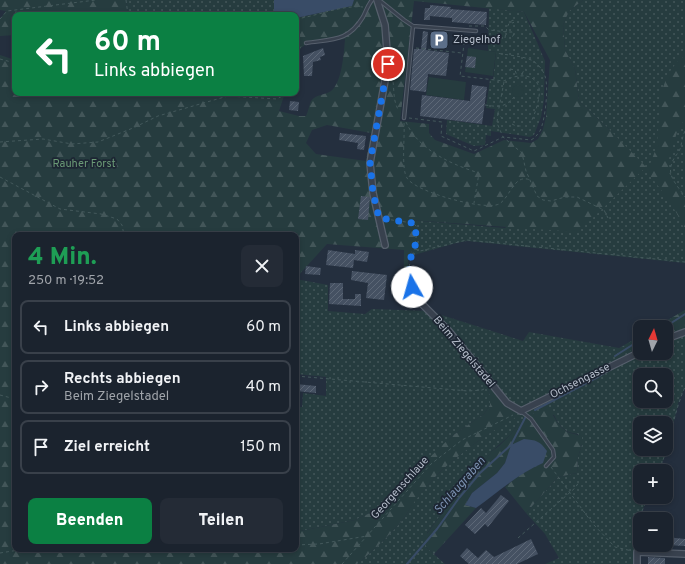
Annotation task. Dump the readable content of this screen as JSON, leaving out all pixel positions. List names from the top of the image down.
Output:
{
  "streets": {
    "street": ["Beim Ziegelstadel", "Ochsengasse"],
    "path": ["Georgenschlaue"]
  },
  "crossings": [
    ["Beim Ziegelstadel", "Ochsengasse"],
    ["Beim Ziegelstadel", "Georgenschlaue"],
    ["Ochsengasse", "Georgenschlaue"]
  ],
  "water": ["Schlaugraben"],
  "parks": ["Rauher Forst"],
  "places": {
    "parking": ["Ziegelhof"]
  },
  "north": "top",
  "page": {
    "turn": ["60 m", "Links abbiegen"],
    "heading": ["4 Min.", "250 m · 19:52"],
    "list": [
      {
        "name": "Links abbiegen",
        "value": "60 m"
      },
      {
        "name": "Rechts abbiegen",
        "note": "Beim Ziegelstadel",
        "value": "40 m"
      },
      {
        "name": "Ziel erreicht",
        "value": "150 m"
      }
    ],
    "map_buttons": ["+", "−"],
    "buttons": ["Beenden", "Teilen"]
  }
}
